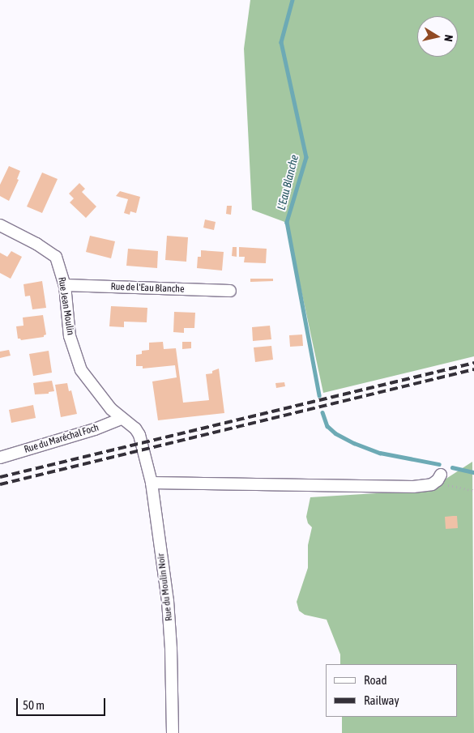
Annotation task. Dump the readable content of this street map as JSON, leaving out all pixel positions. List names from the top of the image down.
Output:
{
  "streets": {
    "street": [
      "Rue de l'Eau Blanche",
      "Rue Jean Moulin",
      "Rue du Maréchal Foch",
      "Rue du Moulin Noir"
    ]
  },
  "crossings": [
    ["Rue de l'Eau Blanche", "Rue Jean Moulin"],
    ["Rue Jean Moulin", "Rue du Maréchal Foch"],
    ["Rue Jean Moulin", "Rue du Moulin Noir"]
  ],
  "water": ["L'Eau Blanche"],
  "legend": ["Road", "Railway"],
  "scale_bar": "50 m",
  "north": "right"
}
